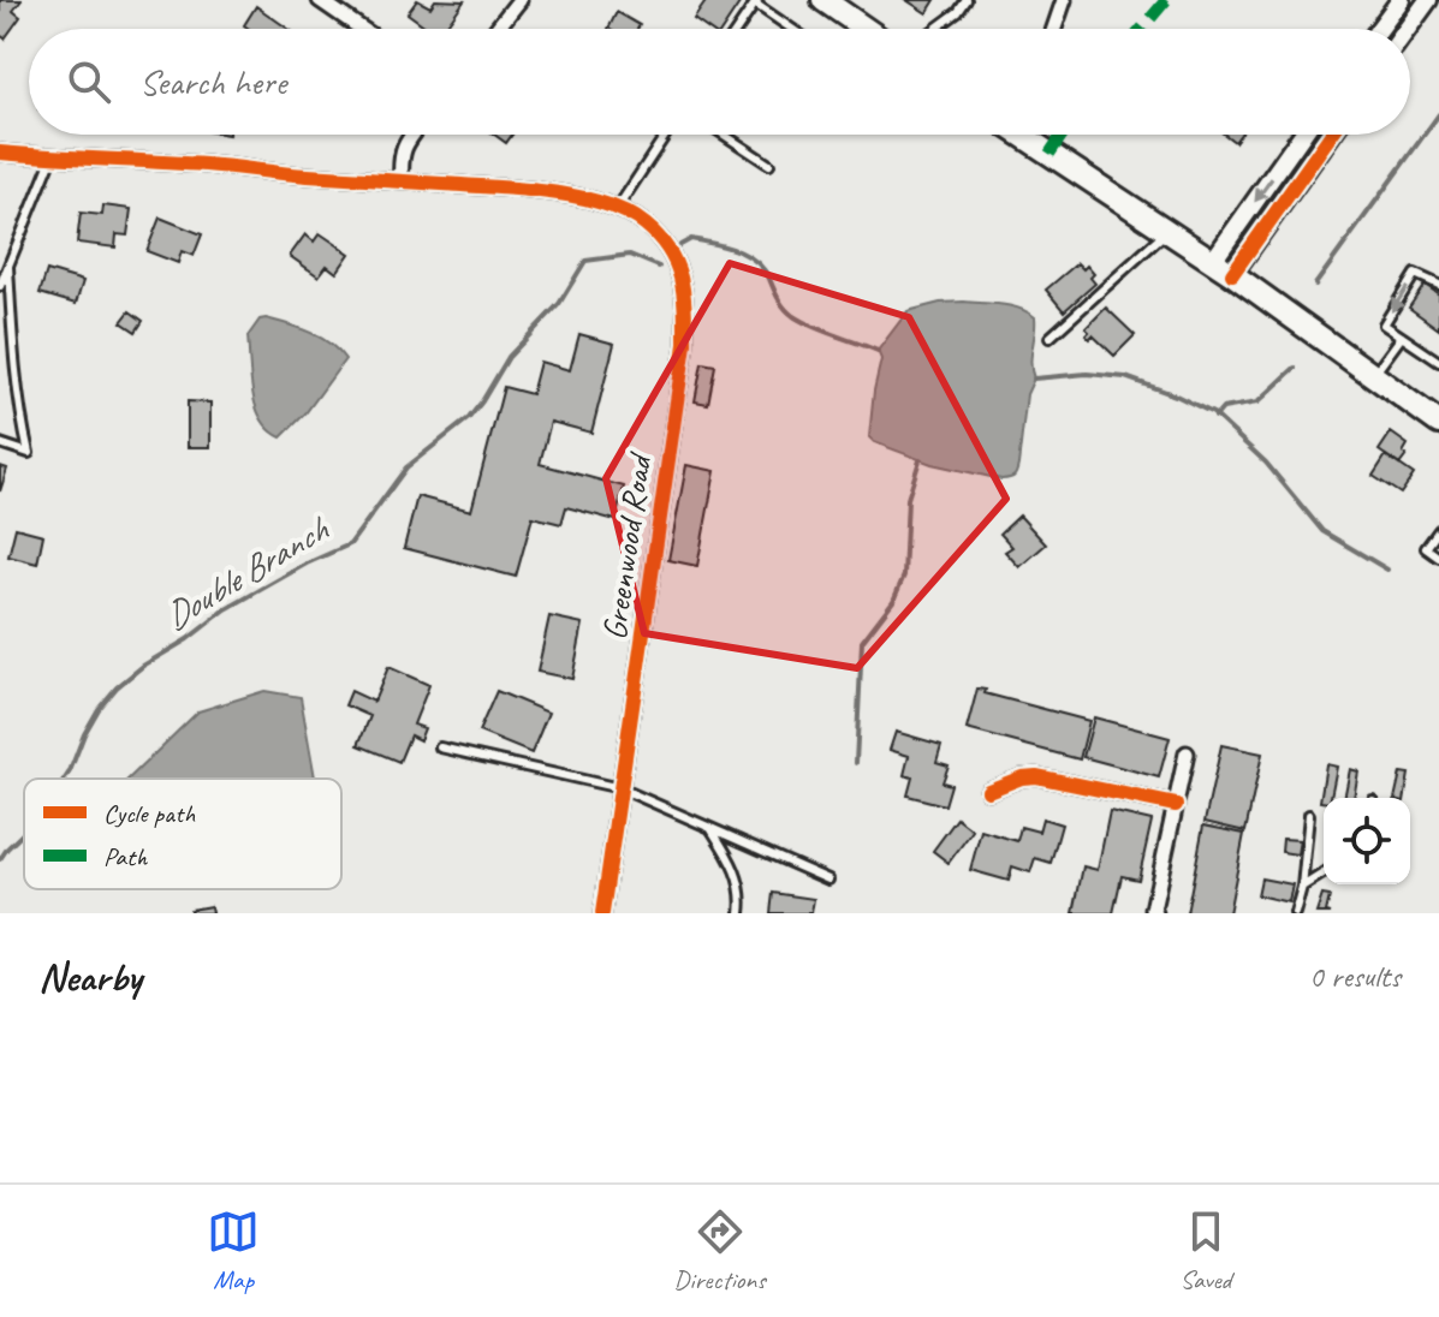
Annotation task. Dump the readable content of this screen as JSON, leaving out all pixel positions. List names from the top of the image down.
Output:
{
  "streets": {
    "street": ["Greenwood Road"]
  },
  "water": ["Double Branch"],
  "legend": ["Cycle path", "Path"],
  "page": {
    "search": "Search here",
    "heading": ["Nearby", "0 results"],
    "nav": ["Map", "Directions", "Saved"]
  }
}
